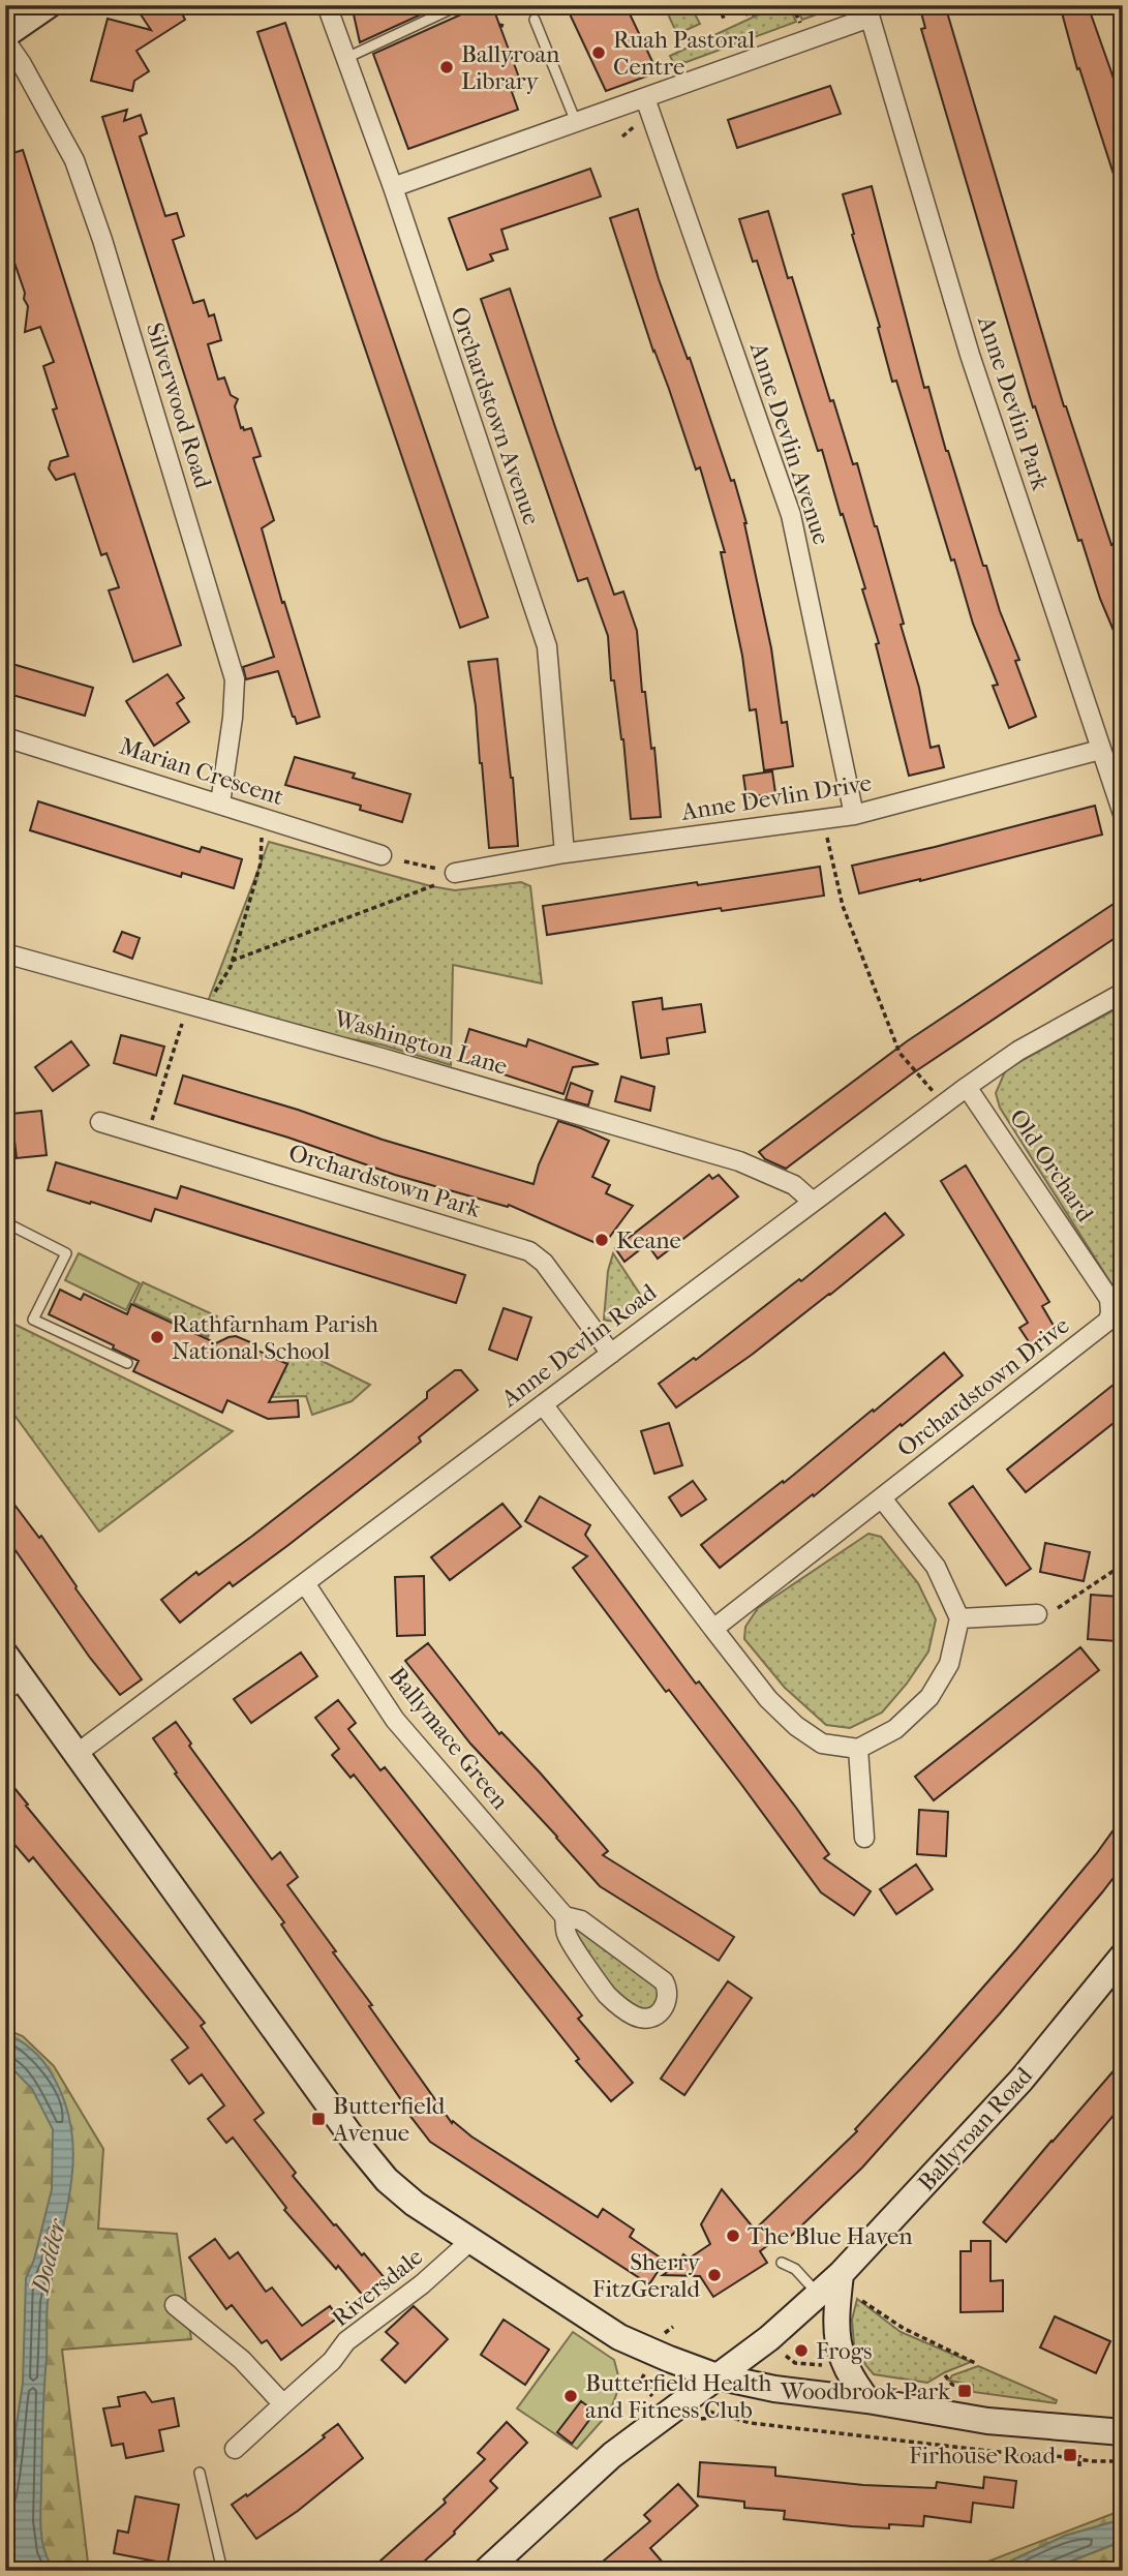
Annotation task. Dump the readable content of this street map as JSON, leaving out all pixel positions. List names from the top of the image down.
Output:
{
  "streets": {
    "main road": ["Ballyroan Road"],
    "street": [
      "Anne Devlin Park",
      "Silverwood Road",
      "Orchardstown Avenue",
      "Anne Devlin Avenue",
      "Marian Crescent",
      "Anne Devlin Drive",
      "Washington Lane",
      "Old Orchard",
      "Orchardstown Park",
      "Anne Devlin Road",
      "Orchardstown Drive",
      "Ballymace Green",
      "Riversdale"
    ]
  },
  "crossings": [
    ["Anne Devlin Park", "Anne Devlin Drive"],
    ["Silverwood Road", "Marian Crescent"],
    ["Orchardstown Avenue", "Anne Devlin Drive"],
    ["Anne Devlin Avenue", "Anne Devlin Drive"],
    ["Washington Lane", "Anne Devlin Road"],
    ["Old Orchard", "Anne Devlin Road"],
    ["Old Orchard", "Orchardstown Drive"],
    ["Orchardstown Park", "Anne Devlin Road"],
    ["Anne Devlin Road", "Ballymace Green"]
  ],
  "water": ["Dodder"],
  "places": {
    "other": [
      "Ruah Pastoral Centre",
      "Ballyroan Library",
      "Keane",
      "Rathfarnham Parish National School",
      "The Blue Haven",
      "Sherry FitzGerald",
      "Frogs",
      "Butterfield Health and Fitness Club"
    ],
    "transit": ["Butterfield Avenue", "Woodbrook Park", "Firhouse Road"]
  }
}
